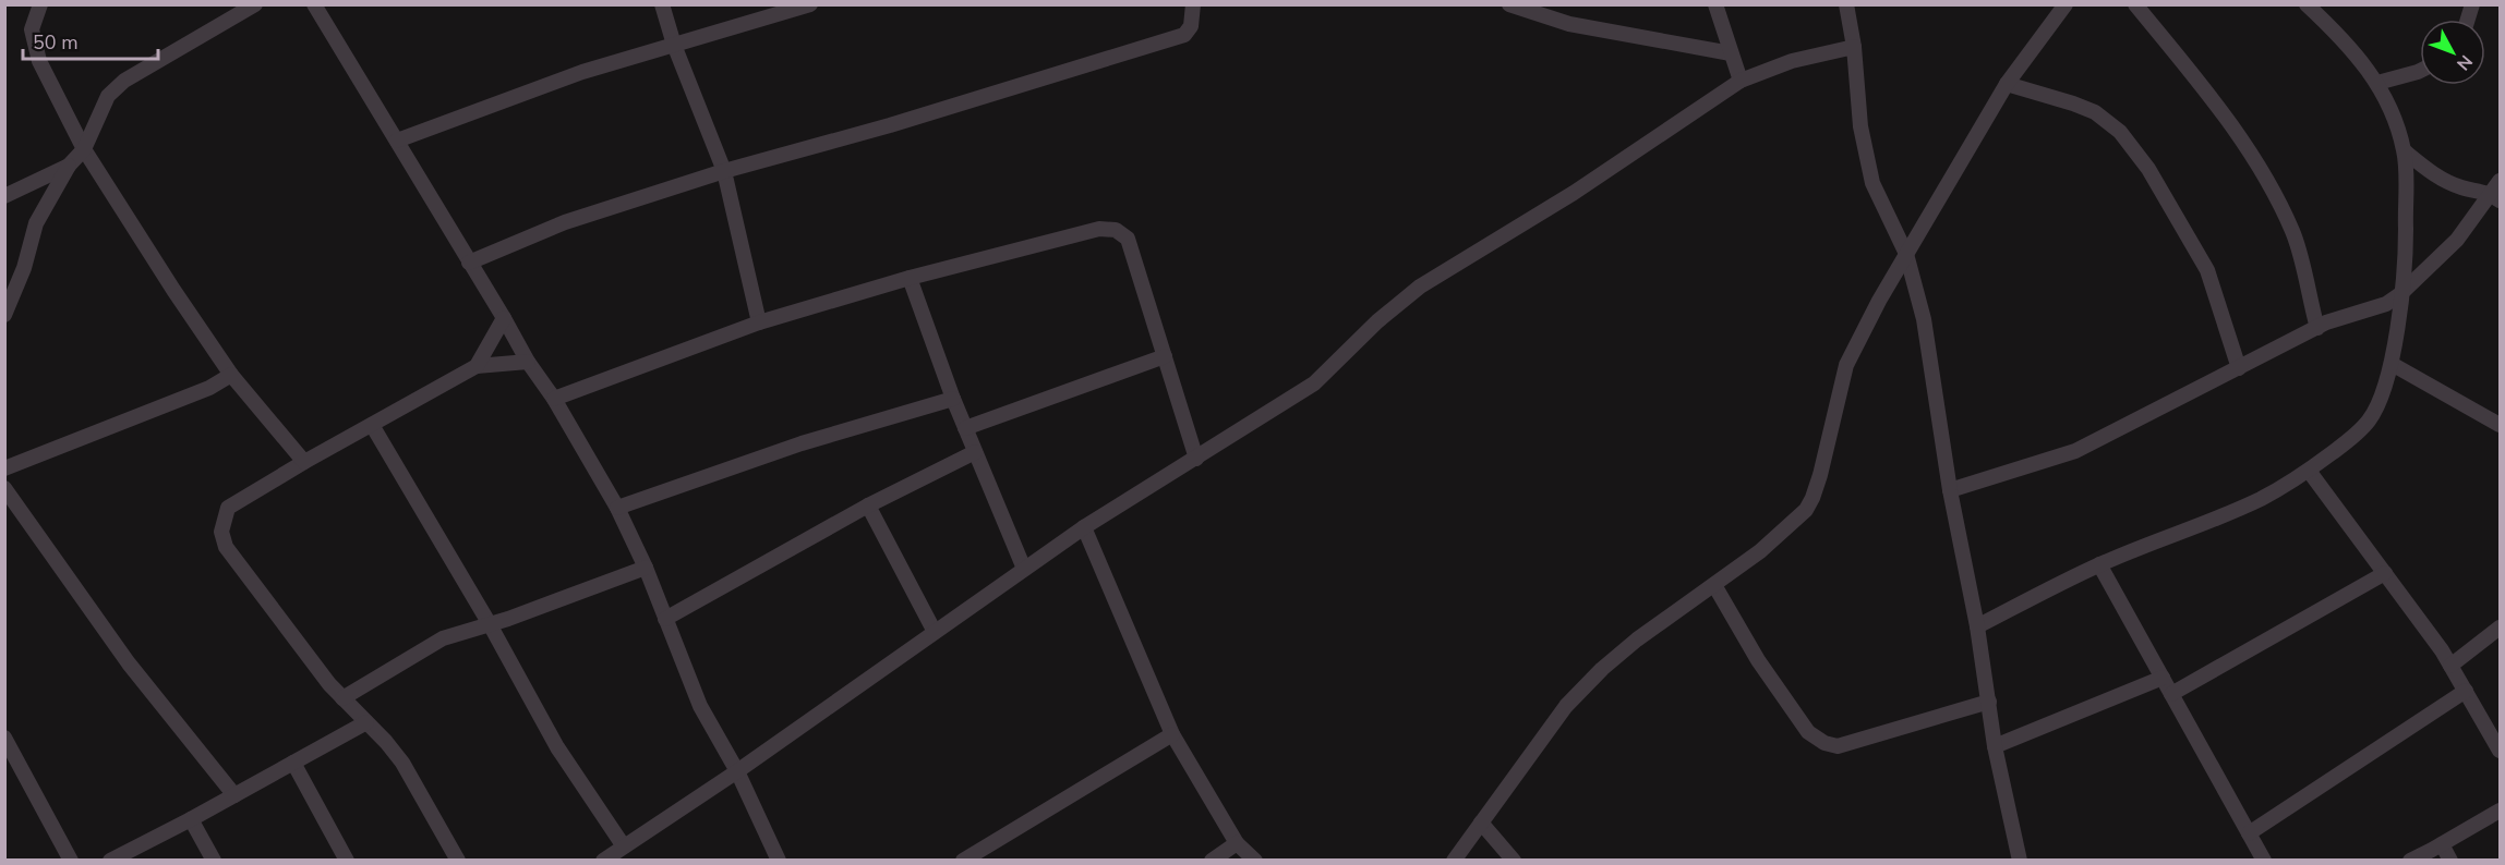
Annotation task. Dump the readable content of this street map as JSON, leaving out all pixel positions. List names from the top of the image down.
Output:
{
  "scale_bar": "50 m",
  "north": "bottom right"
}
